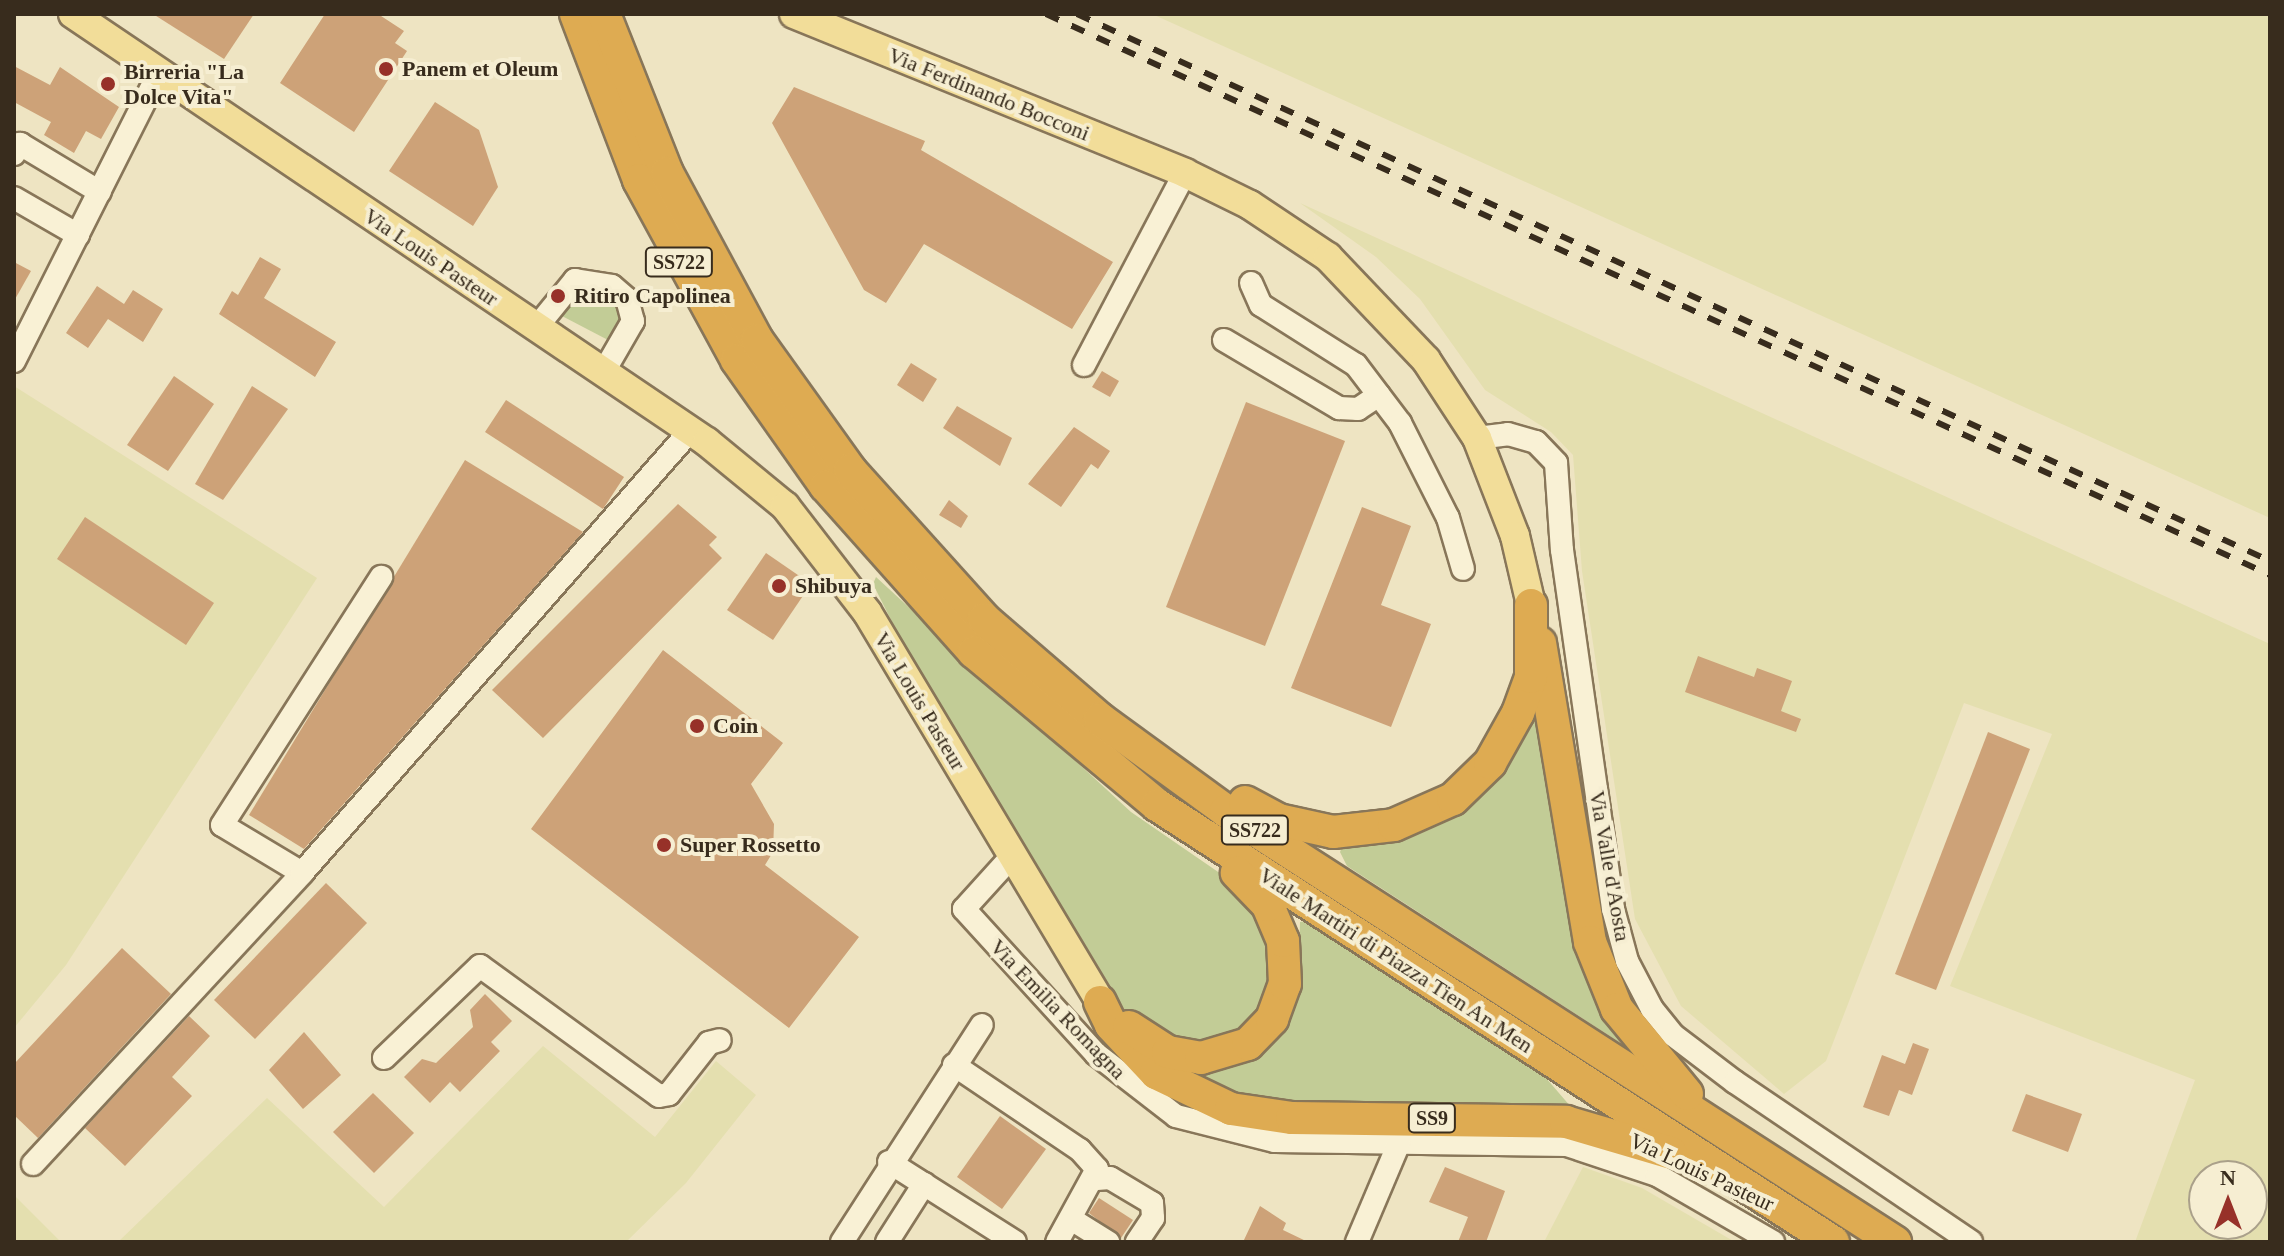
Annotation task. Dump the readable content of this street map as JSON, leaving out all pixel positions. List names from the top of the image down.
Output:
{
  "streets": {
    "highway": [
      "Via Louis Pasteur",
      "SS722",
      "Viale Martiri di Piazza Tien An Men",
      "SS9"
    ],
    "main road": ["Via Ferdinando Bocconi"],
    "street": ["Via Valle d'Aosta", "Via Emilia Romagna"]
  },
  "crossings": [
    ["Via Ferdinando Bocconi", "Via Valle d'Aosta"],
    ["Via Louis Pasteur", "SS722"],
    ["Via Louis Pasteur", "Viale Martiri di Piazza Tien An Men"],
    ["Via Louis Pasteur", "Via Emilia Romagna"],
    ["Via Louis Pasteur", "SS9"],
    ["SS722", "Viale Martiri di Piazza Tien An Men"],
    ["Viale Martiri di Piazza Tien An Men", "SS9"]
  ],
  "places": [
    "Panem et Oleum",
    "Birreria \"La Dolce Vita\"",
    "Ritiro Capolinea",
    "Shibuya",
    "Coin",
    "Super Rossetto"
  ],
  "north": "top"
}
